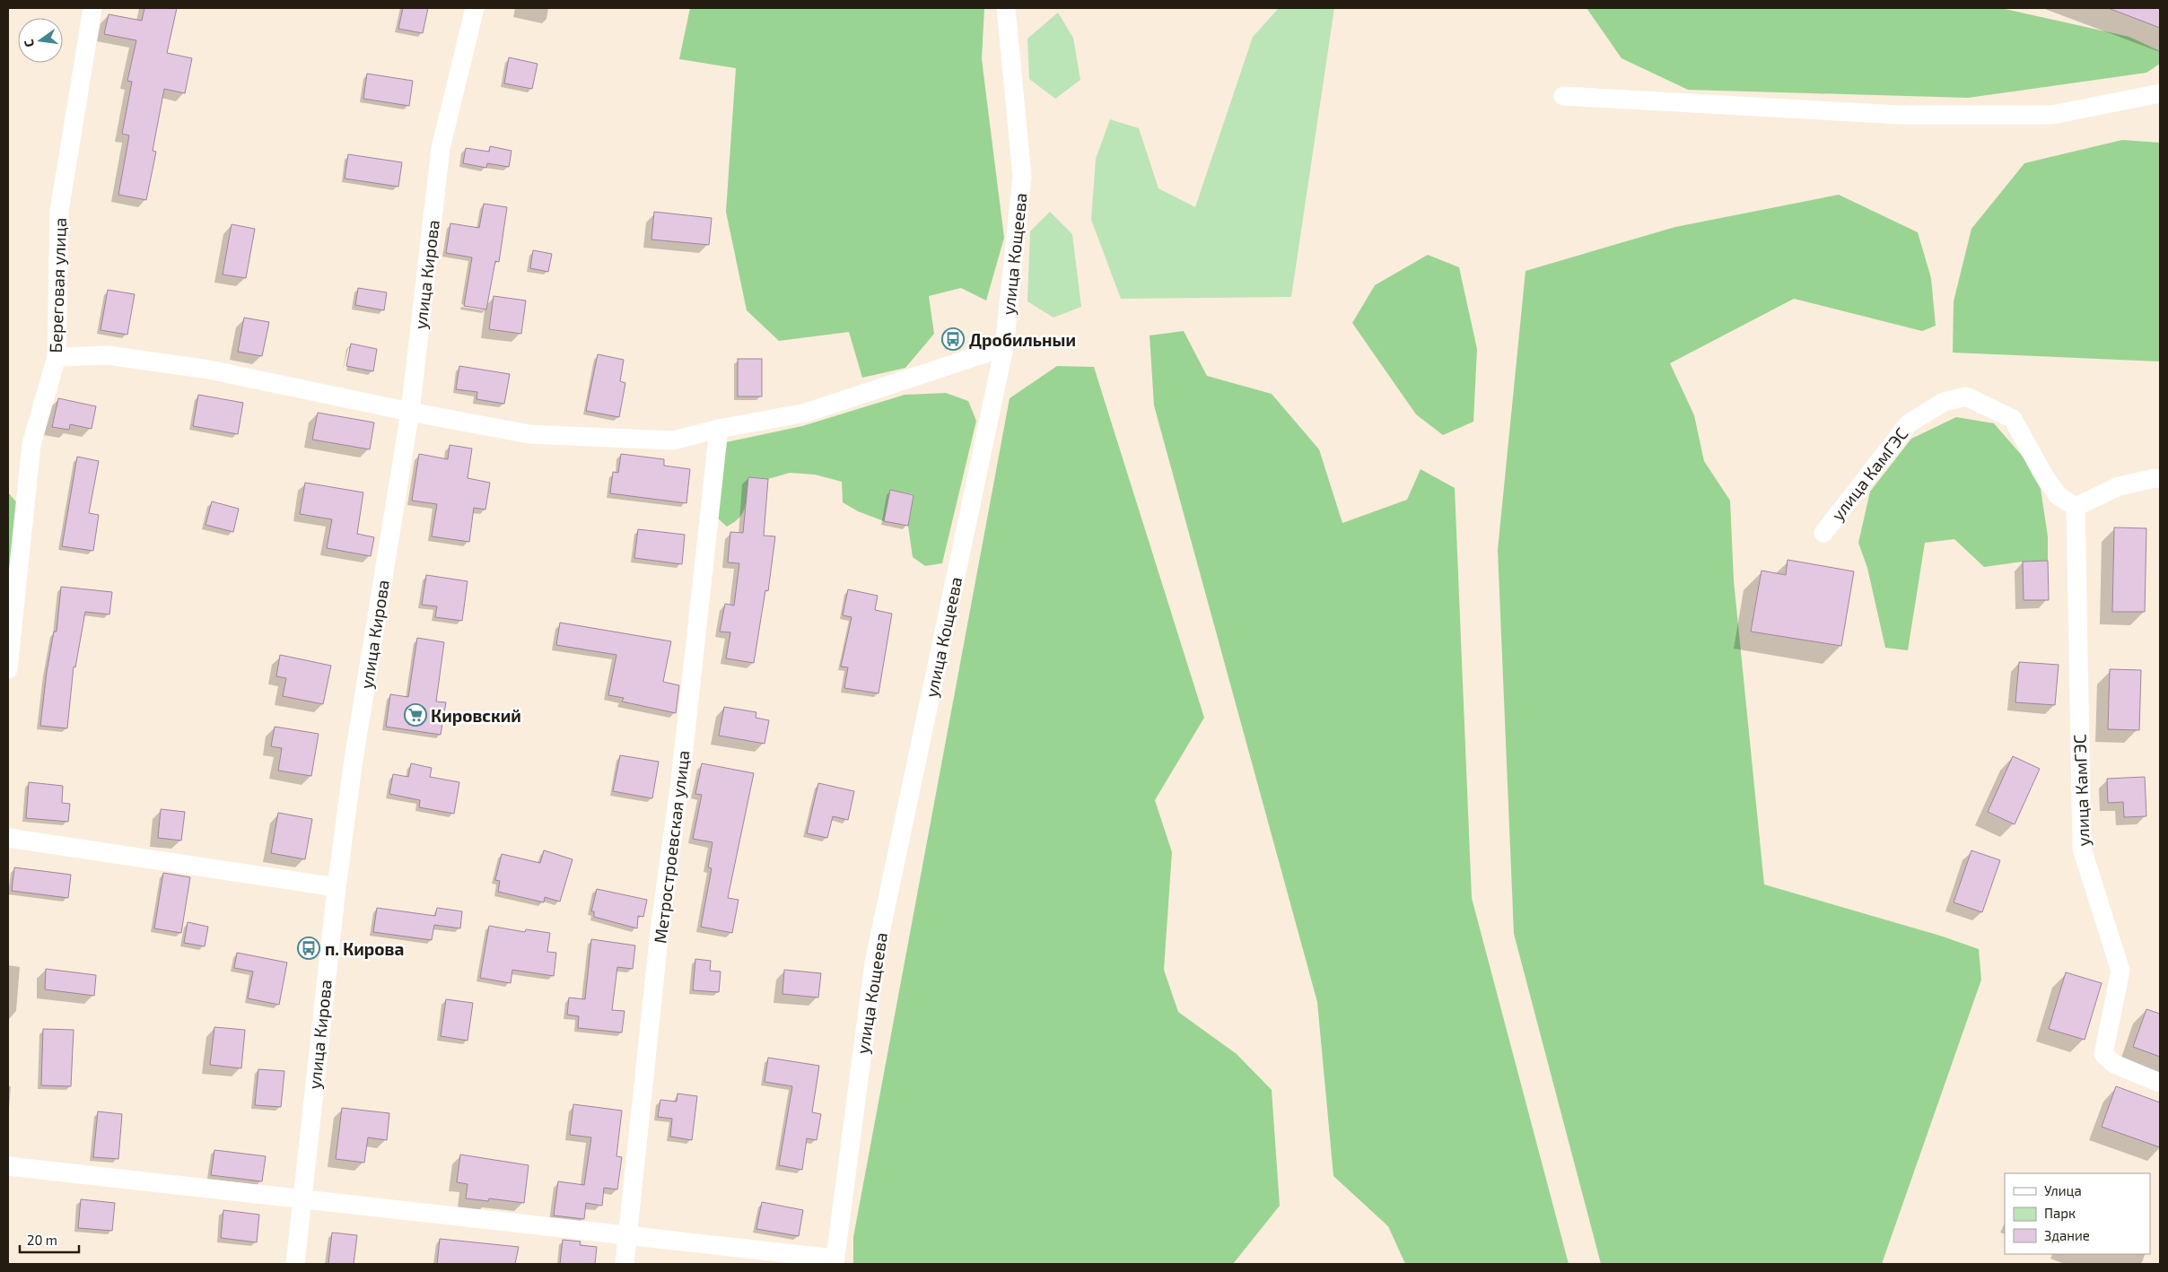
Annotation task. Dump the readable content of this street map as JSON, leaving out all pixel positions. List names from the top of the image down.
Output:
{
  "streets": {
    "street": [
      "улица Кощеева",
      "улица Кирова",
      "Береговая улица",
      "улица КамГЭС",
      "Метростроевская улица"
    ]
  },
  "places": {
    "bus stop": ["Дробильныи", "п. Кирова"],
    "supermarket": ["Кировский"]
  },
  "legend": ["Улица", "Парк", "Здание"],
  "scale_bar": "20 m",
  "north": "left"
}
